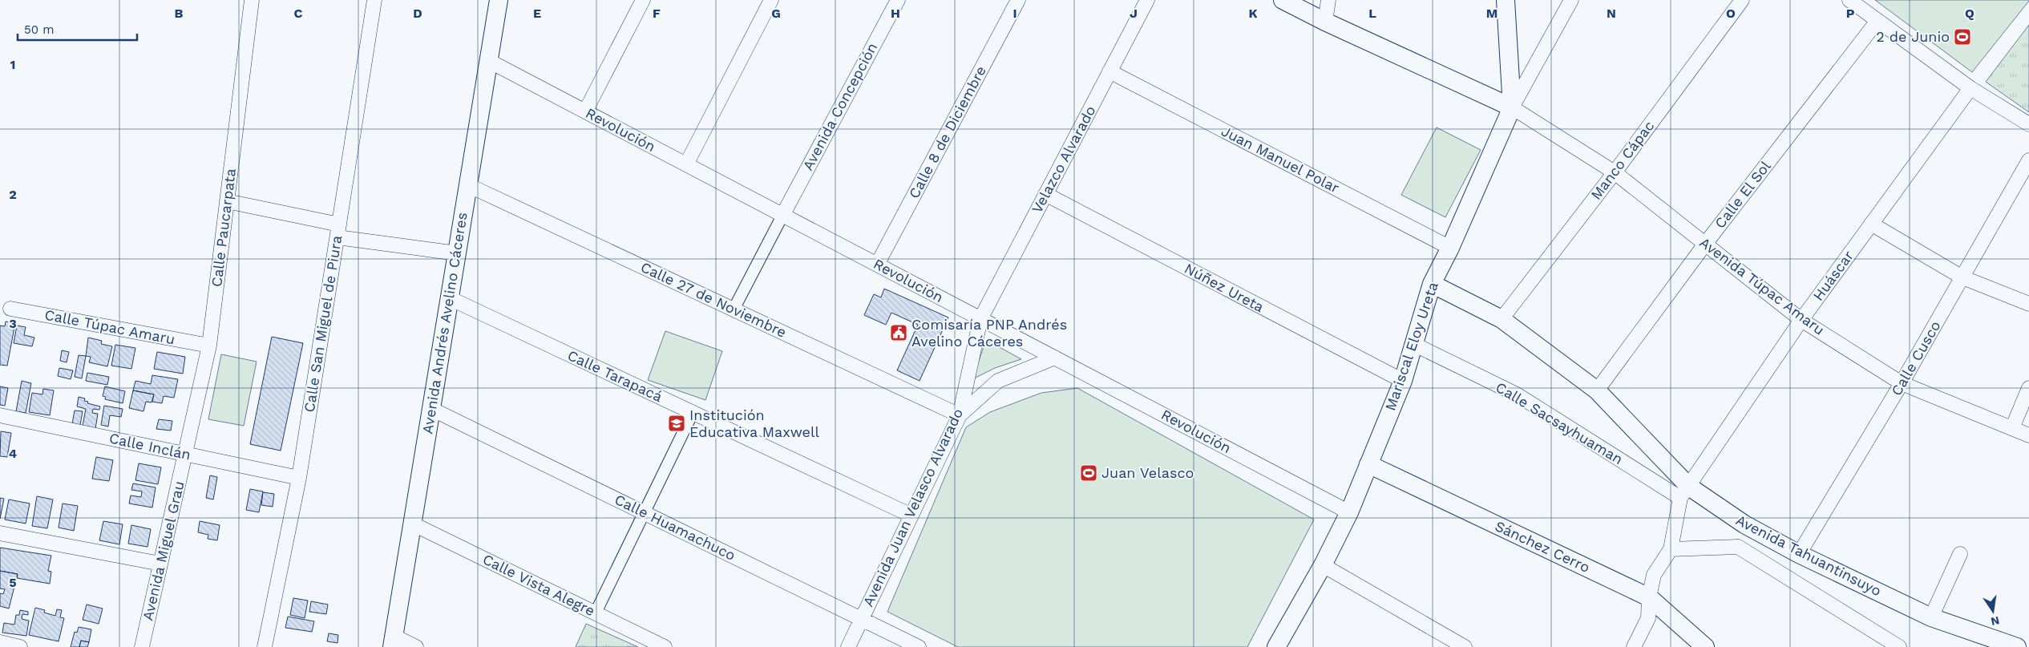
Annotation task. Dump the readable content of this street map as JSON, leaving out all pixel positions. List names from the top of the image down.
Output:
{
  "streets": {
    "street": [
      "Avenida Concepción",
      "Revolución",
      "Calle 8 de Diciembre",
      "Velazco Alvarado",
      "Juan Manuel Polar",
      "Manco Cápac",
      "Calle El Sol",
      "Calle Paucarpata",
      "Huáscar",
      "Avenida Túpac Amaru",
      "Núñez Ureta",
      "Calle 27 de Noviembre",
      "Avenida Andrés Avelino Cáceres",
      "Calle San Miguel de Piura",
      "Calle Túpac Amaru",
      "Mariscal Eloy Ureta",
      "Calle Cusco",
      "Calle Tarapacá",
      "Calle Sacsayhuaman",
      "Calle Inclán",
      "Avenida Juan Velasco Alvarado",
      "Calle Huamachuco",
      "Sánchez Cerro",
      "Avenida Miguel Grau",
      "Avenida Tahuantinsuyo",
      "Calle Vista Alegre"
    ]
  },
  "crossings": [
    ["Avenida Concepción", "Revolución"],
    ["Revolución", "Calle 8 de Diciembre"],
    ["Revolución", "Velazco Alvarado"],
    ["Revolución", "Avenida Andrés Avelino Cáceres"],
    ["Revolución", "Mariscal Eloy Ureta"],
    ["Revolución", "Avenida Juan Velasco Alvarado"],
    ["Velazco Alvarado", "Juan Manuel Polar"],
    ["Velazco Alvarado", "Núñez Ureta"],
    ["Velazco Alvarado", "Avenida Juan Velasco Alvarado"],
    ["Juan Manuel Polar", "Mariscal Eloy Ureta"],
    ["Manco Cápac", "Avenida Túpac Amaru"],
    ["Manco Cápac", "Avenida Tahuantinsuyo"],
    ["Calle El Sol", "Avenida Túpac Amaru"],
    ["Calle El Sol", "Avenida Tahuantinsuyo"],
    ["Calle Paucarpata", "Calle Túpac Amaru"],
    ["Calle Paucarpata", "Calle Inclán"],
    ["Calle Paucarpata", "Avenida Miguel Grau"],
    ["Huáscar", "Avenida Túpac Amaru"],
    ["Huáscar", "Calle Sacsayhuaman"],
    ["Huáscar", "Avenida Tahuantinsuyo"],
    ["Avenida Túpac Amaru", "Mariscal Eloy Ureta"],
    ["Avenida Túpac Amaru", "Calle Cusco"],
    ["Núñez Ureta", "Mariscal Eloy Ureta"],
    ["Calle 27 de Noviembre", "Avenida Andrés Avelino Cáceres"],
    ["Calle 27 de Noviembre", "Avenida Juan Velasco Alvarado"],
    ["Avenida Andrés Avelino Cáceres", "Calle Tarapacá"],
    ["Avenida Andrés Avelino Cáceres", "Calle Huamachuco"],
    ["Avenida Andrés Avelino Cáceres", "Calle Vista Alegre"],
    ["Calle San Miguel de Piura", "Calle Inclán"],
    ["Mariscal Eloy Ureta", "Calle Sacsayhuaman"],
    ["Mariscal Eloy Ureta", "Sánchez Cerro"],
    ["Mariscal Eloy Ureta", "Avenida Tahuantinsuyo"],
    ["Calle Cusco", "Avenida Tahuantinsuyo"],
    ["Calle Tarapacá", "Avenida Juan Velasco Alvarado"],
    ["Calle Sacsayhuaman", "Avenida Tahuantinsuyo"],
    ["Calle Inclán", "Avenida Miguel Grau"],
    ["Avenida Juan Velasco Alvarado", "Calle Huamachuco"]
  ],
  "places": {
    "sports": ["2 de Junio", "Juan Velasco"],
    "public building": ["Comisaría PNP Andrés Avelino Cáceres"],
    "school or university": ["Institución Educativa Maxwell"]
  },
  "scale_bar": "50 m",
  "north": "bottom",
  "grid": {
    "columns": [
      "B",
      "C",
      "D",
      "E",
      "F",
      "G",
      "H",
      "I",
      "J",
      "K",
      "L",
      "M",
      "N",
      "O",
      "P",
      "Q"
    ],
    "rows": [
      "1",
      "2",
      "3",
      "4",
      "5"
    ]
  }
}
